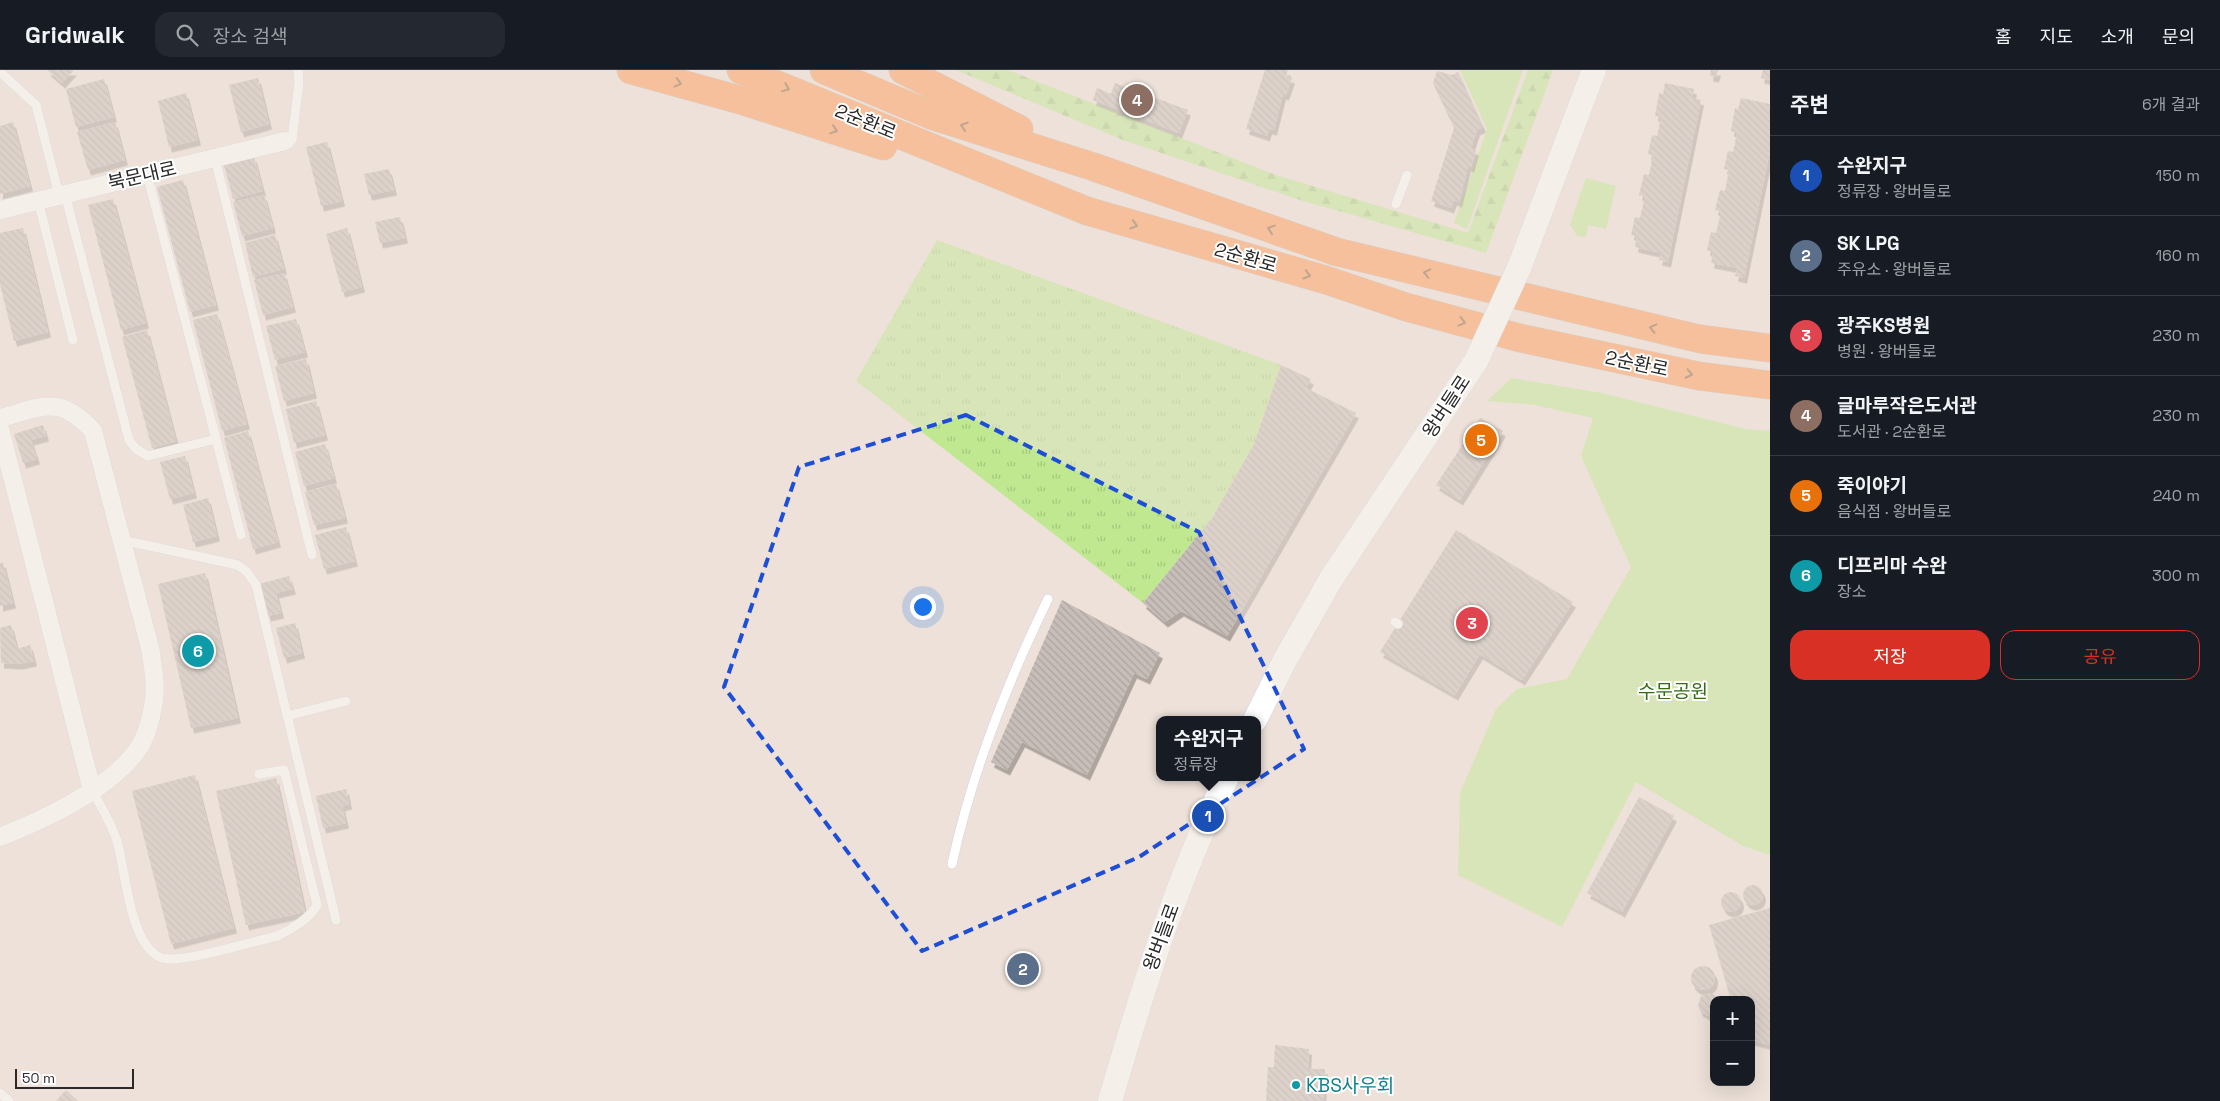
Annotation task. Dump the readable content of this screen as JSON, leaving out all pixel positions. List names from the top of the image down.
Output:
{
  "streets": {
    "highway": ["2순환로"],
    "main road": ["왕버들로"],
    "street": ["북문대로"]
  },
  "parks": ["수문공원"],
  "places": ["KBS사우회"],
  "scale_bar": "50 m",
  "page": {
    "header": "Gridwalk",
    "search": "장소 검색",
    "nav": [
      "홈",
      "지도",
      "소개",
      "문의"
    ],
    "heading": ["주변", "6개 결과"],
    "pins": [
      "4",
      "5",
      "3",
      "6",
      "1",
      "2"
    ],
    "list": [
      {
        "mark": "1",
        "name": "수완지구",
        "note": "정류장 · 왕버들로",
        "value": "150 m"
      },
      {
        "mark": "2",
        "name": "SK LPG",
        "note": "주유소 · 왕버들로",
        "value": "160 m"
      },
      {
        "mark": "3",
        "name": "광주KS병원",
        "note": "병원 · 왕버들로",
        "value": "230 m"
      },
      {
        "mark": "4",
        "name": "글마루작은도서관",
        "note": "도서관 · 2순환로",
        "value": "230 m"
      },
      {
        "mark": "5",
        "name": "죽이야기",
        "note": "음식점 · 왕버들로",
        "value": "240 m"
      },
      {
        "mark": "6",
        "name": "디프리마 수완",
        "note": "장소",
        "value": "300 m"
      }
    ],
    "buttons": ["저장", "공유"],
    "popup": ["수완지구", "정류장"],
    "map_buttons": ["+", "−"],
    "scale": "50 m"
  }
}
